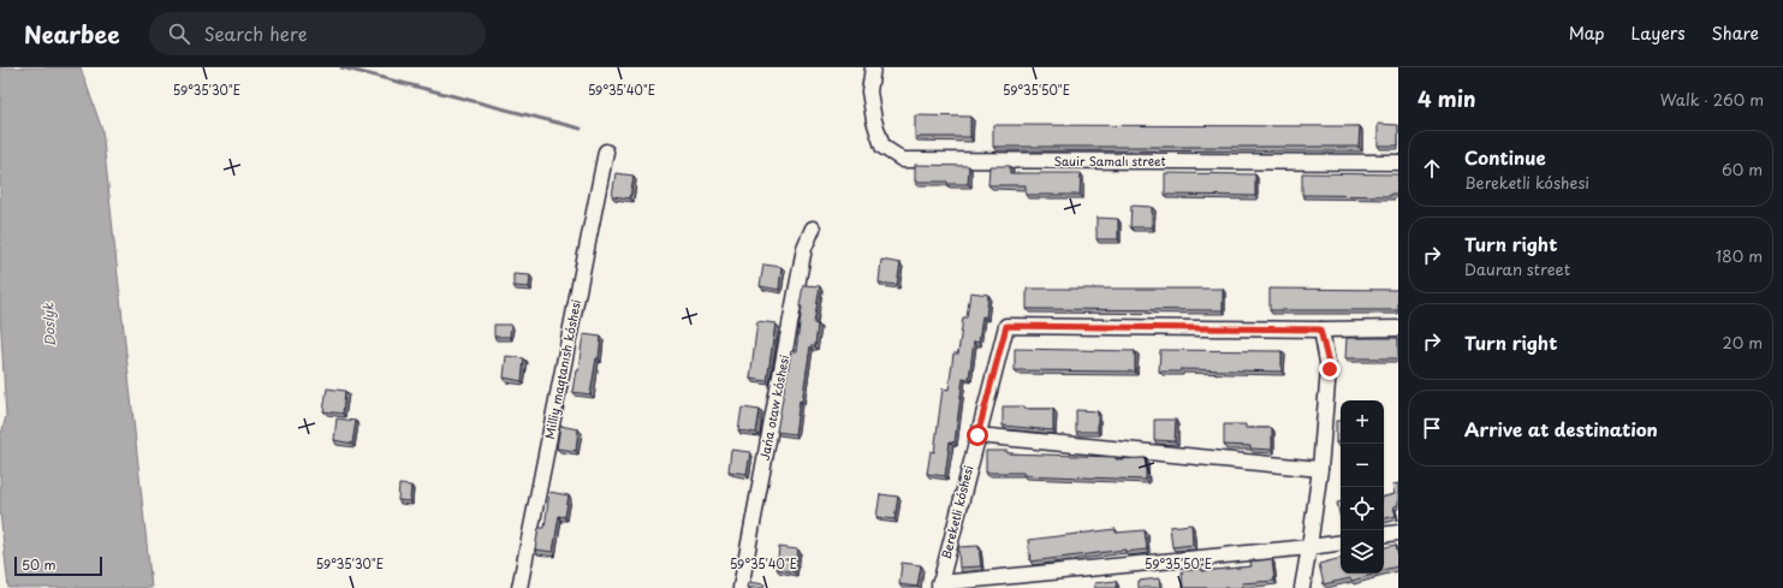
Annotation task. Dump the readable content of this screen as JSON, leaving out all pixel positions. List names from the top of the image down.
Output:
{
  "streets": {
    "street": [
      "Sauir Samalı street",
      "Milliy maqtanısh kóshesi",
      "Jańa otaw kóshesi",
      "Bereketli kóshesi"
    ]
  },
  "water": ["Doslyk"],
  "scale_bar": "50 m",
  "page": {
    "header": "Nearbee",
    "search": "Search here",
    "nav": ["Map", "Layers", "Share"],
    "heading": ["4 min", "Walk · 260 m"],
    "list": [
      ["Continue", "Bereketli kóshesi", "60 m"],
      ["Turn right", "Dauran street", "180 m"],
      ["Turn right", "20 m"],
      "Arrive at destination"
    ],
    "map_buttons": ["+", "−"],
    "scale": "50 m"
  },
  "coordinates": ["59°35'30\"E", "59°35'40\"E", "59°35'50\"E"]
}
